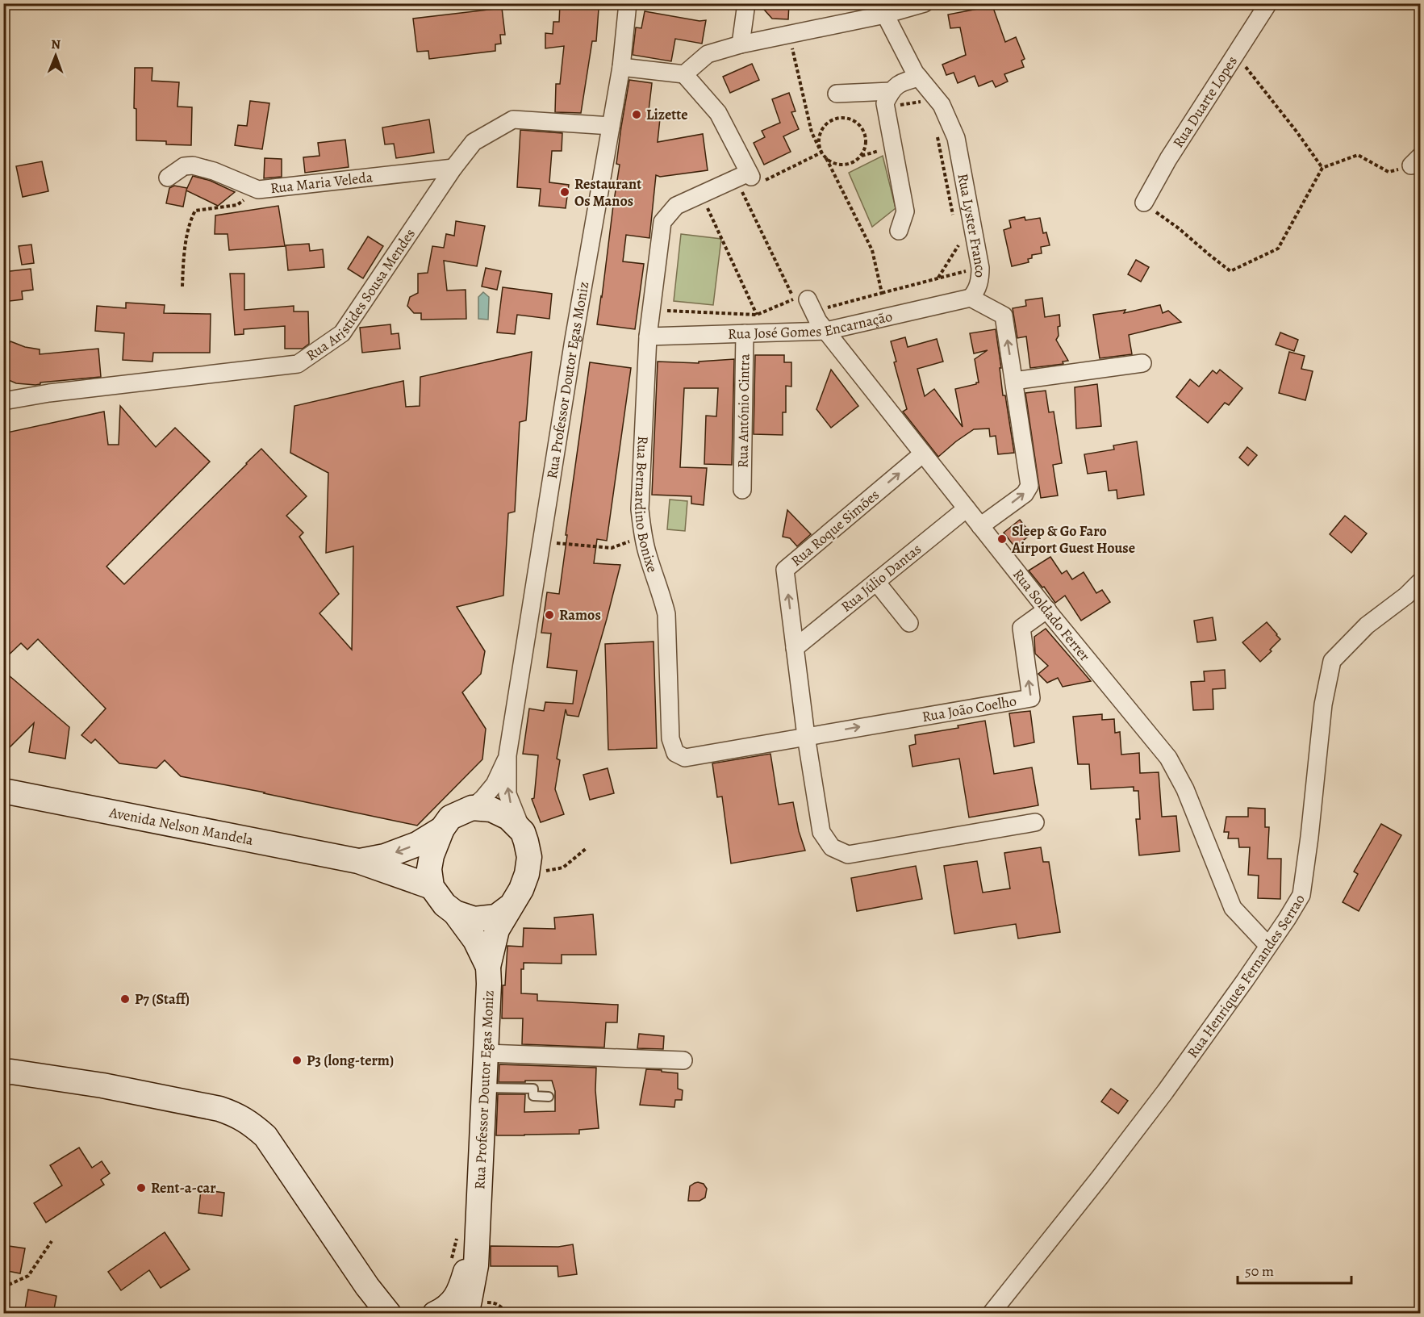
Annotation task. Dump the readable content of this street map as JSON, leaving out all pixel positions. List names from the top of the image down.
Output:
{
  "streets": {
    "street": [
      "Rua Duarte Lopes",
      "Rua Maria Veleda",
      "Rua Lyster Franco",
      "Rua Aristides Sousa Mendes",
      "Rua José Gomes Encarnação",
      "Rua Professor Doutor Egas Moniz",
      "Rua António Cintra",
      "Rua Bernardino Bonixe",
      "Rua Roque Simões",
      "Rua Júlio Dantas",
      "Rua Soldado Ferrer",
      "Rua João Coelho",
      "Avenida Nelson Mandela",
      "Rua Henriques Fernandes Serrao"
    ]
  },
  "crossings": [
    ["Rua Maria Veleda", "Rua Aristides Sousa Mendes"],
    ["Rua Lyster Franco", "Rua José Gomes Encarnação"],
    ["Rua Lyster Franco", "Rua Soldado Ferrer"],
    ["Rua Aristides Sousa Mendes", "Rua Professor Doutor Egas Moniz"],
    ["Rua José Gomes Encarnação", "Rua António Cintra"],
    ["Rua José Gomes Encarnação", "Rua Bernardino Bonixe"],
    ["Rua José Gomes Encarnação", "Rua Soldado Ferrer"],
    ["Rua Bernardino Bonixe", "Rua João Coelho"],
    ["Rua Roque Simões", "Rua Júlio Dantas"],
    ["Rua Roque Simões", "Rua Soldado Ferrer"],
    ["Rua Júlio Dantas", "Rua Soldado Ferrer"],
    ["Rua Soldado Ferrer", "Rua João Coelho"],
    ["Rua Soldado Ferrer", "Rua Henriques Fernandes Serrao"]
  ],
  "one_way": ["Rua Lyster Franco", "Rua Roque Simões", "Rua João Coelho"],
  "places": [
    "Lizette",
    "Restaurant Os Manos",
    "Sleep & Go Faro Airport Guest House",
    "Ramos",
    "P7 (Staff)",
    "P3 (long-term)",
    "Rent-a-car"
  ],
  "scale_bar": "50 m",
  "north": "top"
}
